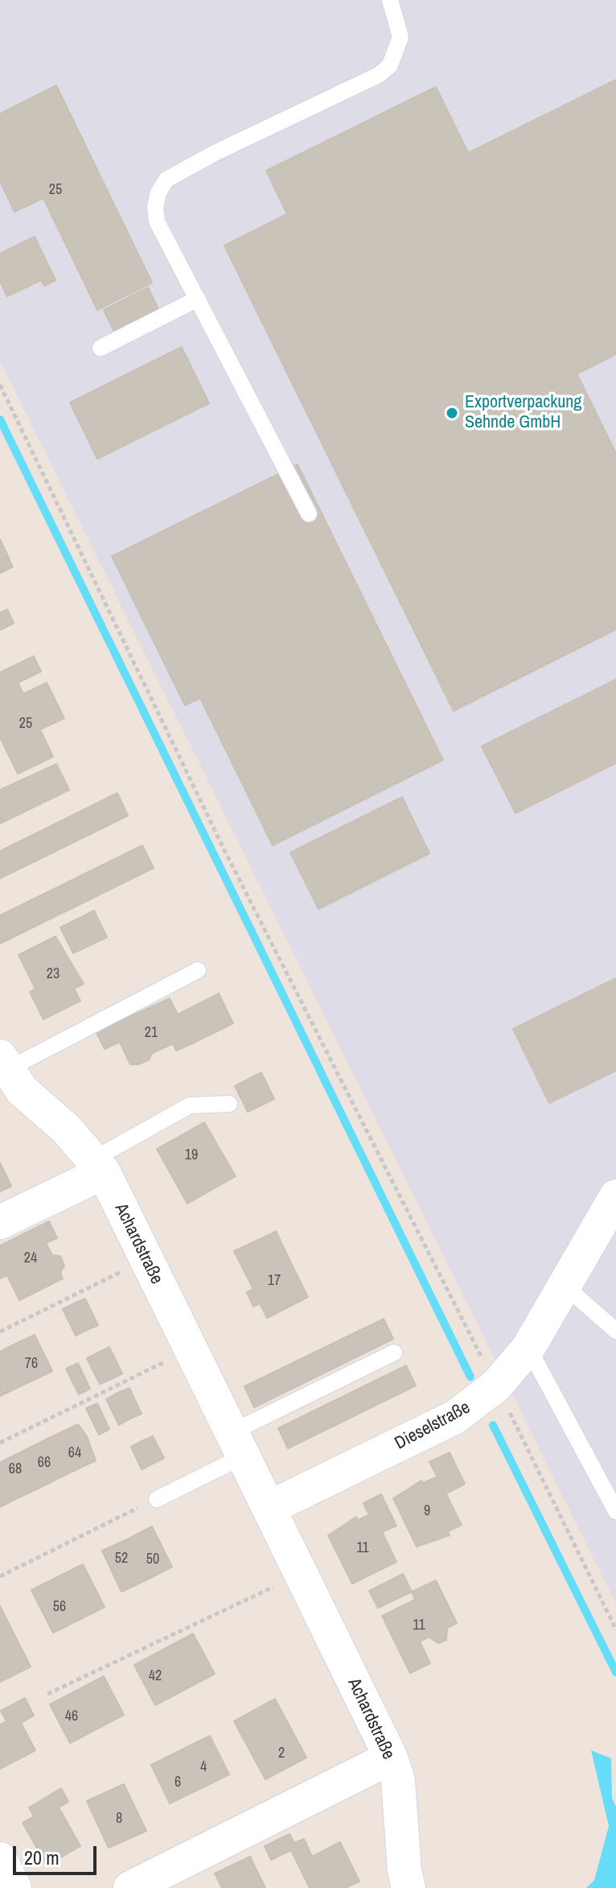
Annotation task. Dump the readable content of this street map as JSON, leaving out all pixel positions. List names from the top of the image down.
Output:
{
  "streets": {
    "street": ["Achardstraße", "Dieselstraße"]
  },
  "crossings": [
    ["Achardstraße", "Dieselstraße"]
  ],
  "places": ["Exportverpackung Sehnde GmbH"],
  "house_numbers": [
    "25",
    "25",
    "23",
    "21",
    "19",
    "24",
    "17",
    "76",
    "64",
    "66",
    "68",
    "9",
    "11",
    "52",
    "50",
    "56",
    "11",
    "42",
    "46",
    "2",
    "4",
    "6",
    "8"
  ],
  "scale_bar": "20 m"
}
